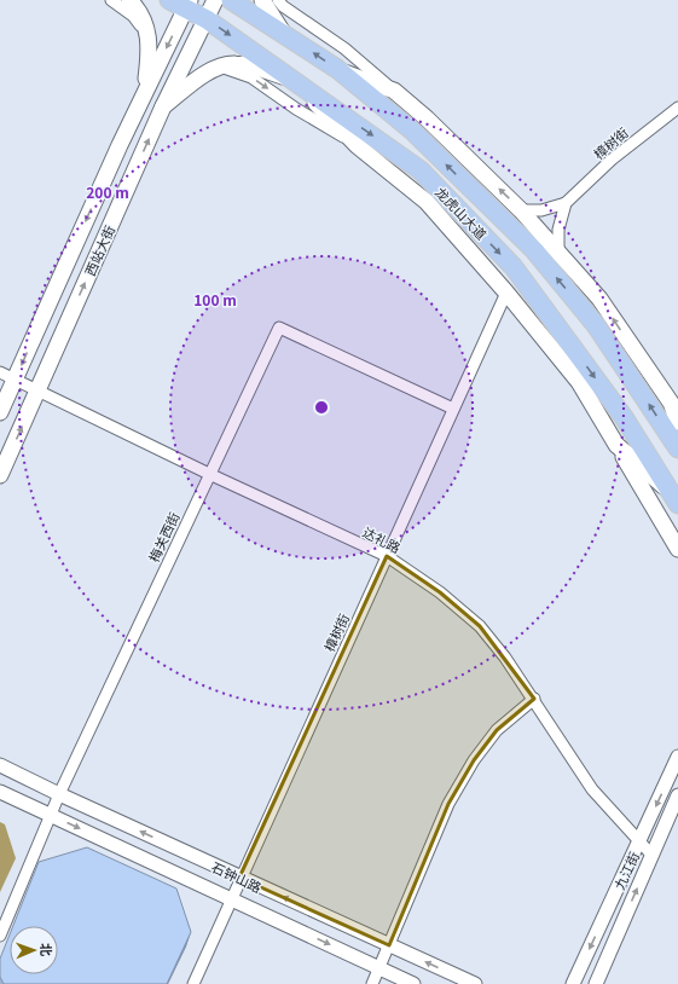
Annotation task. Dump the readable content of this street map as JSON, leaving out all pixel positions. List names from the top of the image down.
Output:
{
  "streets": {
    "main road": ["龙虎山大道", "西站大街"],
    "street": [
      "樟树街",
      "梅关西街",
      "达礼路",
      "九江街",
      "石钟山路"
    ]
  },
  "crossings": [
    ["樟树街", "梅关西街"],
    ["樟树街", "达礼路"],
    ["樟树街", "石钟山路"],
    ["龙虎山大道", "西站大街"],
    ["西站大街", "达礼路"],
    ["梅关西街", "达礼路"],
    ["梅关西街", "石钟山路"],
    ["达礼路", "九江街"]
  ],
  "north": "right",
  "rings": ["200 m", "100 m"]
}
